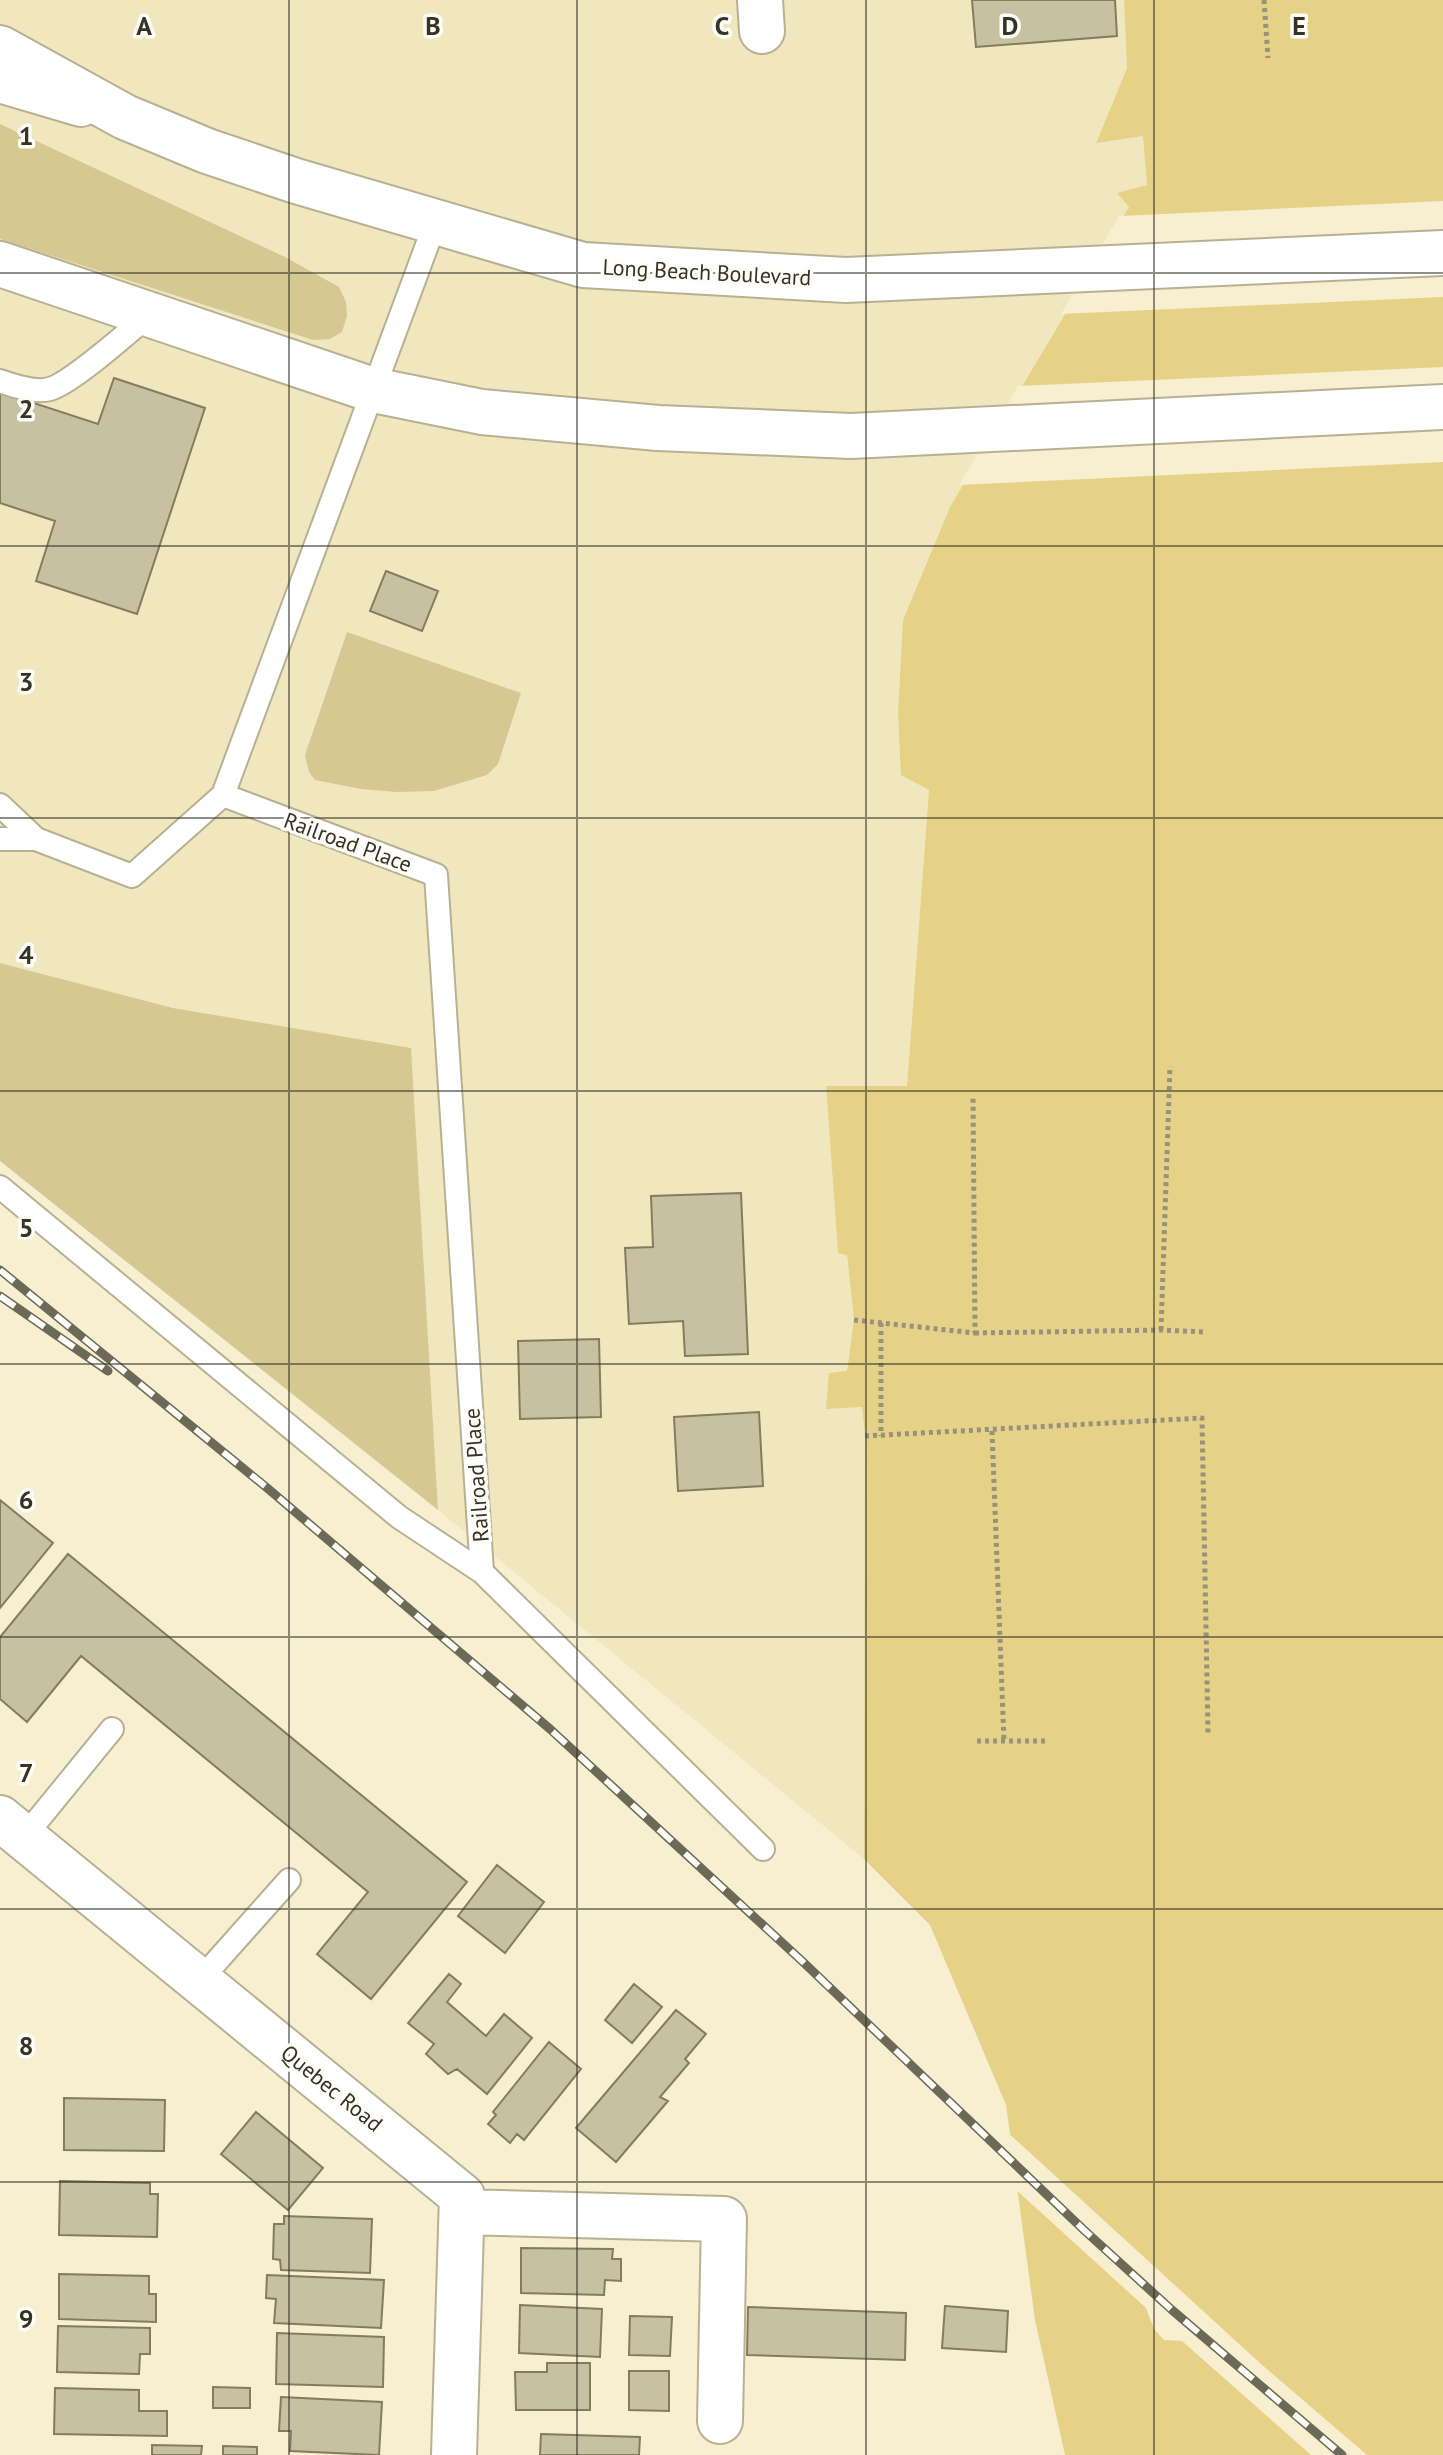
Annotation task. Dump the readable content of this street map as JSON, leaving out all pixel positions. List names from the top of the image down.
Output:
{
  "streets": {
    "main road": ["Long Beach Boulevard", "Quebec Road"],
    "lane": ["Railroad Place"]
  },
  "grid": {
    "columns": [
      "A",
      "B",
      "C",
      "D",
      "E"
    ],
    "rows": [
      "1",
      "2",
      "3",
      "4",
      "5",
      "6",
      "7",
      "8",
      "9"
    ]
  }
}
